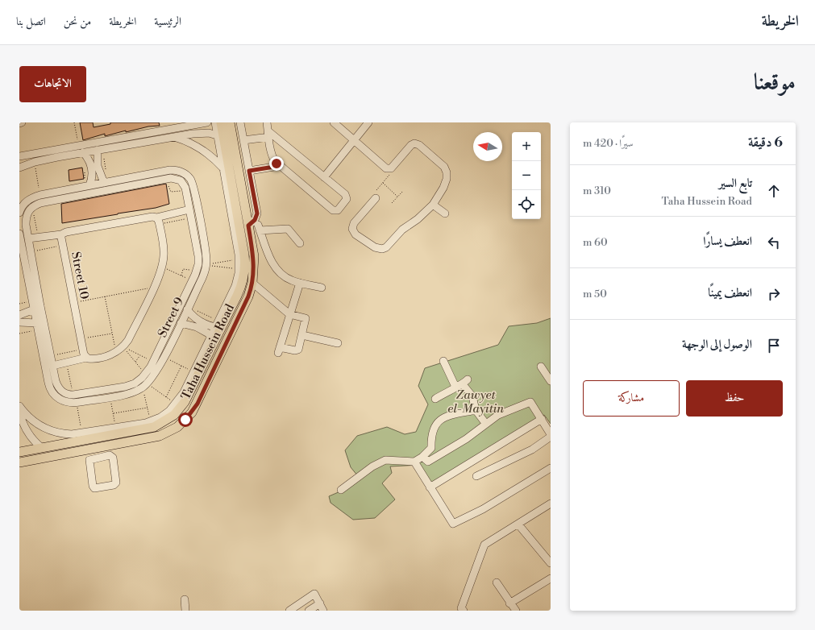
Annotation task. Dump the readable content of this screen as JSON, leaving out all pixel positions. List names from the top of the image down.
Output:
{
  "streets": {
    "main road": ["Taha Hussein Road"],
    "street": ["Street 10", "Street 9"]
  },
  "parks": ["Zawyet el-Mayitin"],
  "north": "left",
  "page": {
    "header": "الخريطة",
    "nav": [
      "الرئيسية",
      "الخريطة",
      "من نحن",
      "اتصل بنا"
    ],
    "title": "موقعنا",
    "buttons": [
      "الاتجاهات",
      ["حفظ", "مشاركة"]
    ],
    "heading": ["6 دقيقة", "سيرًا · 420 m"],
    "map_buttons": ["+", "−"],
    "list": [
      ["تابع السير", "Taha Hussein Road", "310 m"],
      ["انعطف يسارًا", "60 m"],
      ["انعطف يمينًا", "50 m"],
      "الوصول إلى الوجهة"
    ]
  }
}
